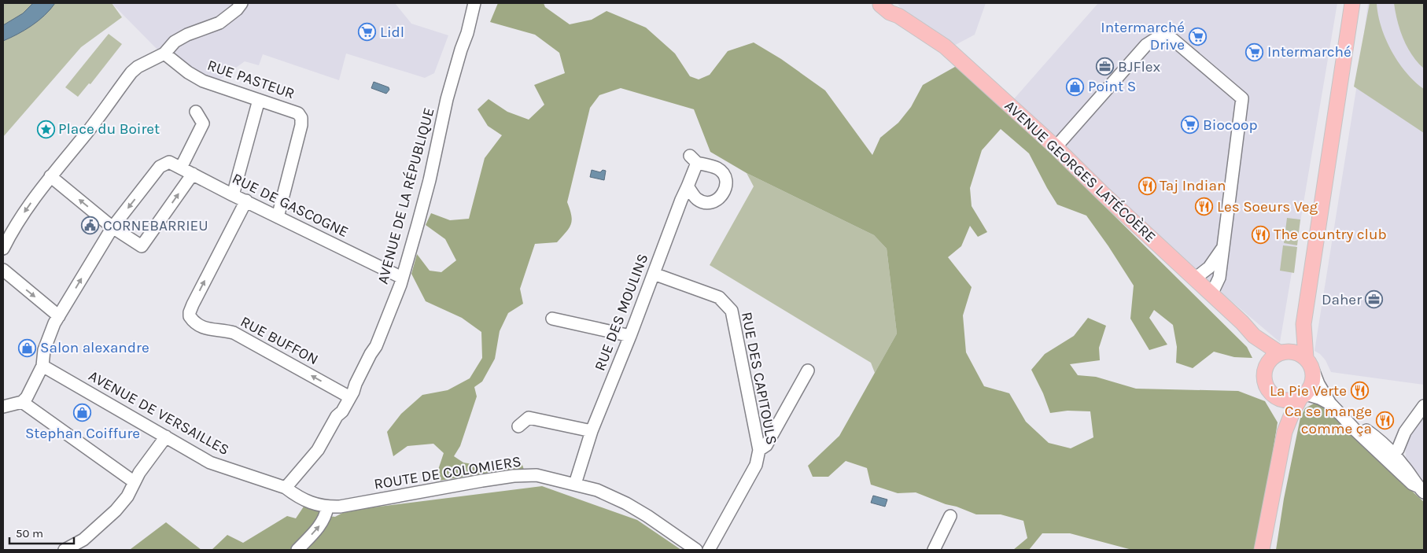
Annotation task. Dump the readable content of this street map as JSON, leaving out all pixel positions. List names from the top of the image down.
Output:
{
  "streets": {
    "main road": ["AVENUE GEORGES LATÉCOÈRE"],
    "street": [
      "RUE PASTEUR",
      "AVENUE DE LA RÉPUBLIQUE",
      "RUE DE GASCOGNE",
      "RUE DES MOULINS",
      "RUE BUFFON",
      "RUE DES CAPITOULS",
      "AVENUE DE VERSAILLES",
      "ROUTE DE COLOMIERS"
    ]
  },
  "crossings": [
    ["RUE PASTEUR", "RUE DE GASCOGNE"],
    ["AVENUE DE LA RÉPUBLIQUE", "RUE DE GASCOGNE"],
    ["AVENUE DE LA RÉPUBLIQUE", "RUE BUFFON"],
    ["AVENUE DE LA RÉPUBLIQUE", "AVENUE DE VERSAILLES"],
    ["AVENUE DE LA RÉPUBLIQUE", "ROUTE DE COLOMIERS"],
    ["RUE DE GASCOGNE", "RUE BUFFON"],
    ["RUE DES MOULINS", "RUE DES CAPITOULS"],
    ["RUE DES MOULINS", "ROUTE DE COLOMIERS"],
    ["AVENUE DE VERSAILLES", "ROUTE DE COLOMIERS"]
  ],
  "places": {
    "supermarket": [
      "Lidl",
      "Intermarché Drive",
      "Intermarché",
      "Biocoop"
    ],
    "office": ["BJFlex", "Daher"],
    "shop": ["Point S", "Salon alexandre", "Stephan Coiffure"],
    "place": ["Place du Boiret"],
    "restaurant": [
      "Taj Indian",
      "Les Soeurs Veg",
      "The country club",
      "La Pie Verte",
      "Ca se mange comme ça"
    ],
    "public building": ["CORNEBARRIEU"]
  },
  "scale_bar": "50 m"
}
